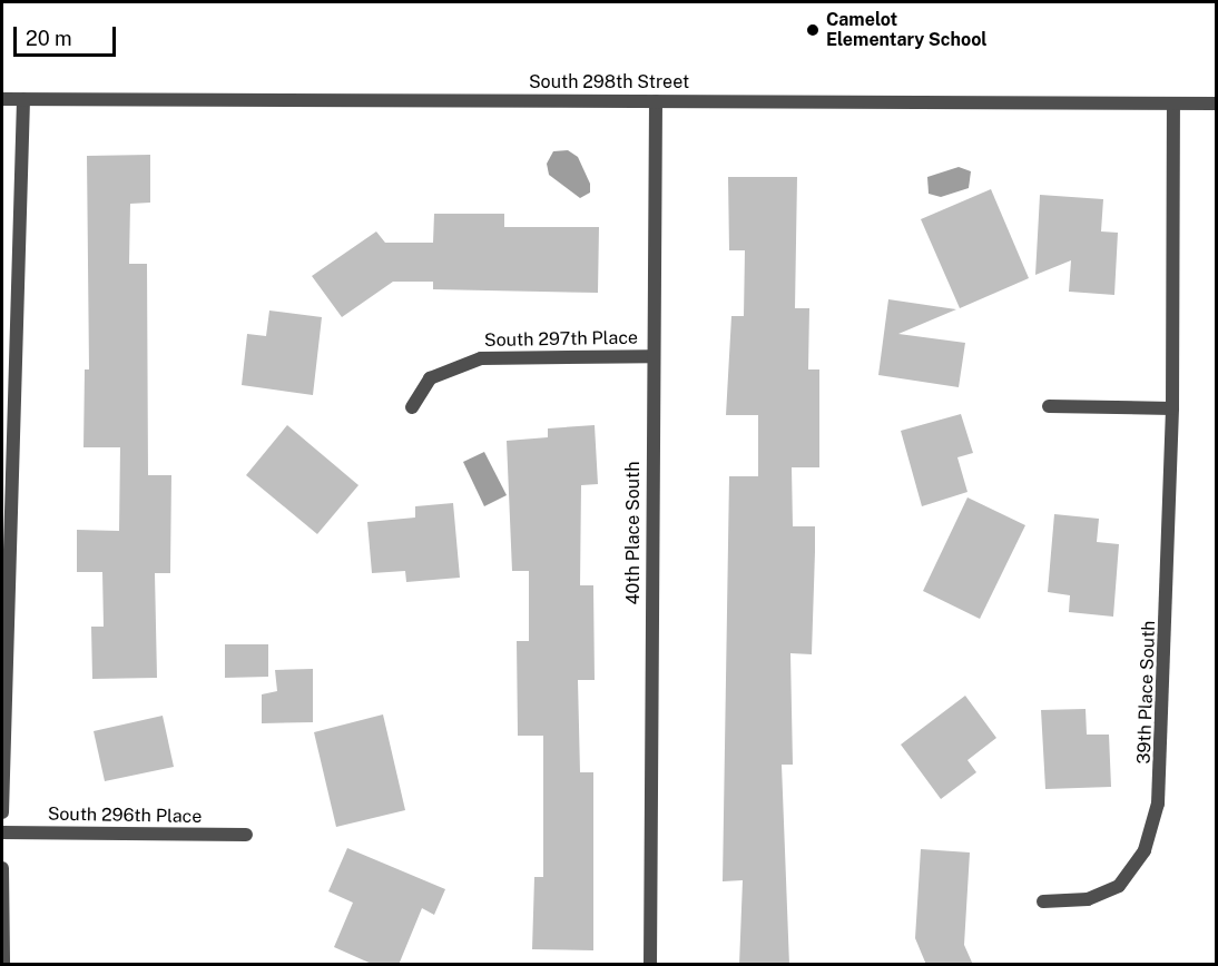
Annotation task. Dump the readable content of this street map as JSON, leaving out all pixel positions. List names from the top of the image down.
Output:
{
  "streets": {
    "street": [
      "South 298th Street",
      "South 297th Place",
      "40th Place South",
      "39th Place South",
      "South 296th Place"
    ]
  },
  "crossings": [
    ["South 298th Street", "40th Place South"],
    ["South 298th Street", "39th Place South"],
    ["South 297th Place", "40th Place South"]
  ],
  "places": ["Camelot Elementary School"],
  "scale_bar": "20 m"
}
